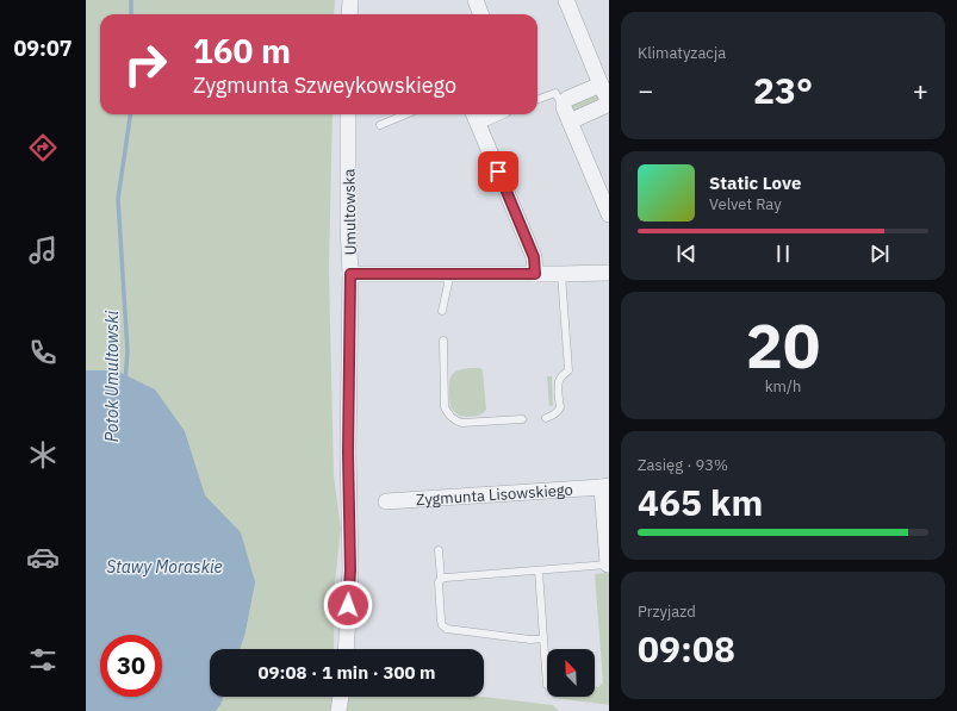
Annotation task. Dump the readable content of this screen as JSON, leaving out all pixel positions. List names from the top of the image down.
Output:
{
  "streets": {
    "street": ["Umultowska", "Zygmunta Lisowskiego"]
  },
  "water": ["Potok Umultowski", "Stawy Moraskie"],
  "north": "top left",
  "page": {
    "tabs": "09:07",
    "tile": [
      "Klimatyzacja",
      ["20", "km/h"],
      ["Zasięg · 93%", "465 km"],
      ["Przyjazd", "09:08"]
    ],
    "turn": ["160 m", "Zygmunta Szweykowskiego"],
    "heat": ["−", "23°", "+"],
    "song": ["Static Love", "Velvet Ray"],
    "limit": "30",
    "trip": "09:08 · 1 min · 300 m"
  }
}
